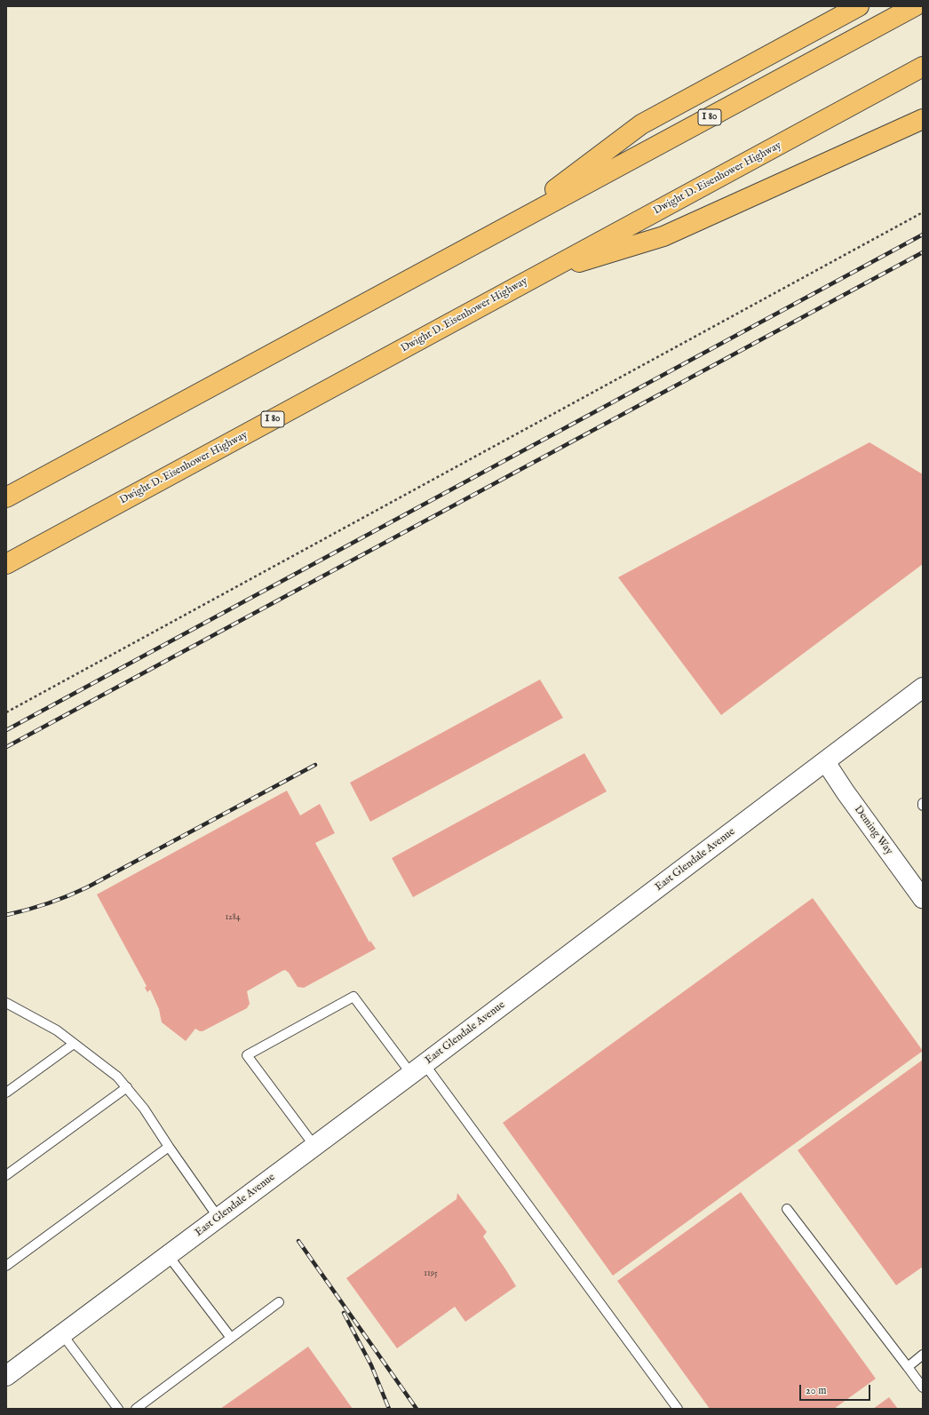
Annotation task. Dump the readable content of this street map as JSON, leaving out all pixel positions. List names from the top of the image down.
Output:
{
  "streets": {
    "highway": ["I 80", "Dwight D. Eisenhower Highway"],
    "street": ["Deming Way", "East Glendale Avenue"]
  },
  "crossings": [
    ["Deming Way", "East Glendale Avenue"]
  ],
  "house_numbers": ["1284", "1195"],
  "scale_bar": "20 m"
}
